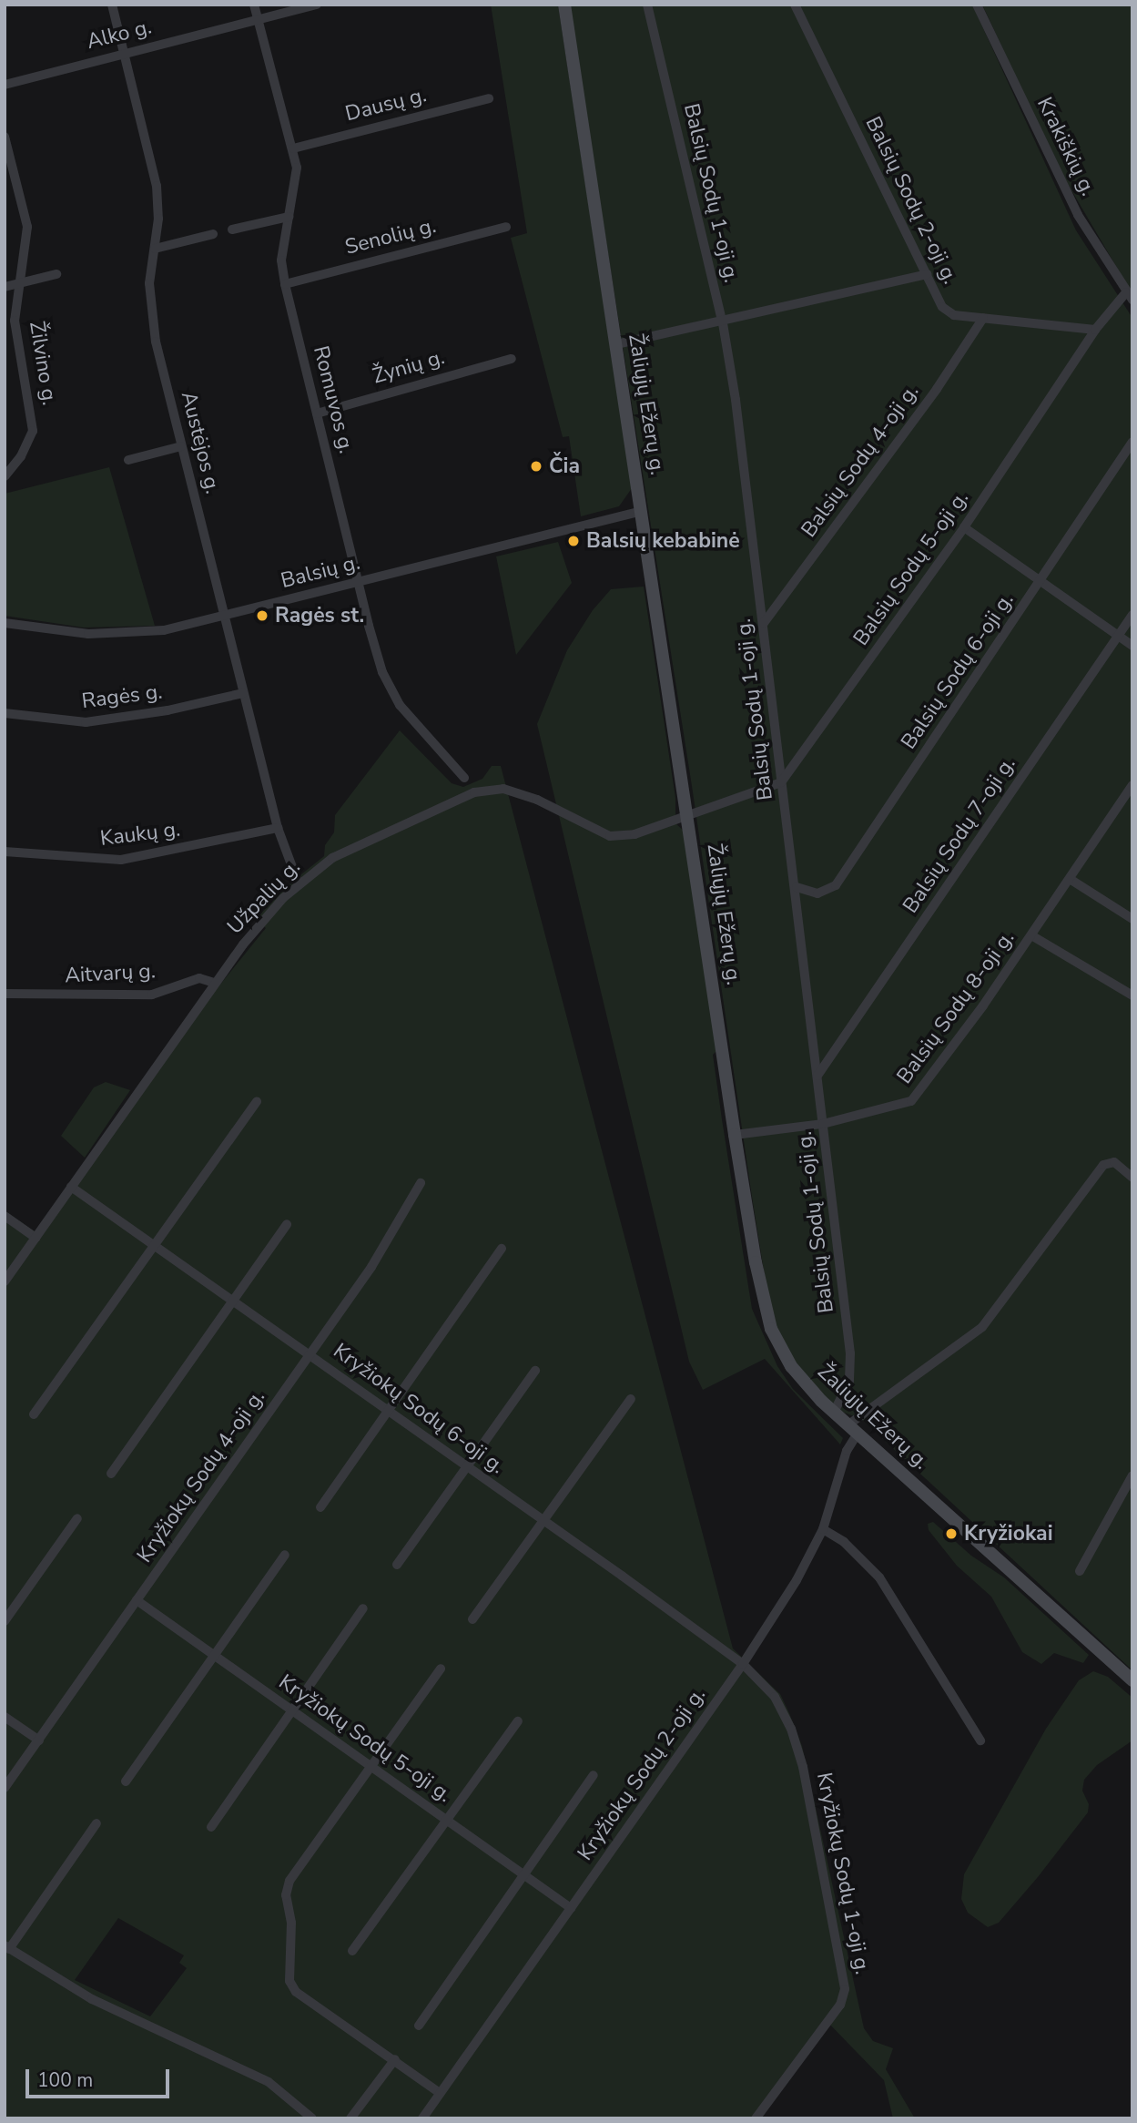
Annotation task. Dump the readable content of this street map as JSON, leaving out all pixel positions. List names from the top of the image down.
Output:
{
  "streets": {
    "main road": ["Žaliųjų Ežerų g."],
    "street": [
      "Alko g.",
      "Dausų g.",
      "Krakiškių g.",
      "Balsių Sodų 1-oji g.",
      "Balsių Sodų 2-oji g.",
      "Senolių g.",
      "Žilvino g.",
      "Žynių g.",
      "Romuvos g.",
      "Austėjos g.",
      "Balsių Sodų 4-oji g.",
      "Balsių Sodų 5-oji g.",
      "Balsių g.",
      "Balsių Sodų 6-oji g.",
      "Ragės g.",
      "Kaukų g.",
      "Balsių Sodų 7-oji g.",
      "Užpalių g.",
      "Aitvarų g.",
      "Balsių Sodų 8-oji g.",
      "Kryžiokų Sodų 6-oji g.",
      "Kryžiokų Sodų 4-oji g.",
      "Kryžiokų Sodų 5-oji g.",
      "Kryžiokų Sodų 2-oji g.",
      "Kryžiokų Sodų 1-oji g."
    ]
  },
  "crossings": [
    ["Alko g.", "Romuvos g."],
    ["Alko g.", "Austėjos g."],
    ["Dausų g.", "Romuvos g."],
    ["Krakiškių g.", "Balsių Sodų 5-oji g."],
    ["Balsių Sodų 1-oji g.", "Žaliųjų Ežerų g."],
    ["Balsių Sodų 1-oji g.", "Balsių Sodų 4-oji g."],
    ["Balsių Sodų 1-oji g.", "Balsių Sodų 5-oji g."],
    ["Balsių Sodų 1-oji g.", "Balsių Sodų 6-oji g."],
    ["Balsių Sodų 1-oji g.", "Balsių Sodų 7-oji g."],
    ["Balsių Sodų 1-oji g.", "Balsių Sodų 8-oji g."],
    ["Balsių Sodų 2-oji g.", "Balsių Sodų 4-oji g."],
    ["Balsių Sodų 2-oji g.", "Balsių Sodų 5-oji g."],
    ["Senolių g.", "Romuvos g."],
    ["Žynių g.", "Romuvos g."],
    ["Romuvos g.", "Balsių g."],
    ["Žaliųjų Ežerų g.", "Balsių g."],
    ["Žaliųjų Ežerų g.", "Užpalių g."],
    ["Žaliųjų Ežerų g.", "Balsių Sodų 8-oji g."],
    ["Žaliųjų Ežerų g.", "Kryžiokų Sodų 2-oji g."],
    ["Austėjos g.", "Balsių g."],
    ["Austėjos g.", "Ragės g."],
    ["Austėjos g.", "Kaukų g."],
    ["Austėjos g.", "Užpalių g."],
    ["Užpalių g.", "Aitvarų g."],
    ["Užpalių g.", "Kryžiokų Sodų 6-oji g."],
    ["Kryžiokų Sodų 6-oji g.", "Kryžiokų Sodų 4-oji g."],
    ["Kryžiokų Sodų 6-oji g.", "Kryžiokų Sodų 2-oji g."],
    ["Kryžiokų Sodų 6-oji g.", "Kryžiokų Sodų 1-oji g."],
    ["Kryžiokų Sodų 4-oji g.", "Kryžiokų Sodų 5-oji g."],
    ["Kryžiokų Sodų 5-oji g.", "Kryžiokų Sodų 2-oji g."],
    ["Kryžiokų Sodų 2-oji g.", "Kryžiokų Sodų 1-oji g."]
  ],
  "places": [
    "Čia",
    "Balsių kebabinė",
    "Ragės st.",
    "Kryžiokai"
  ],
  "scale_bar": "100 m"
}
